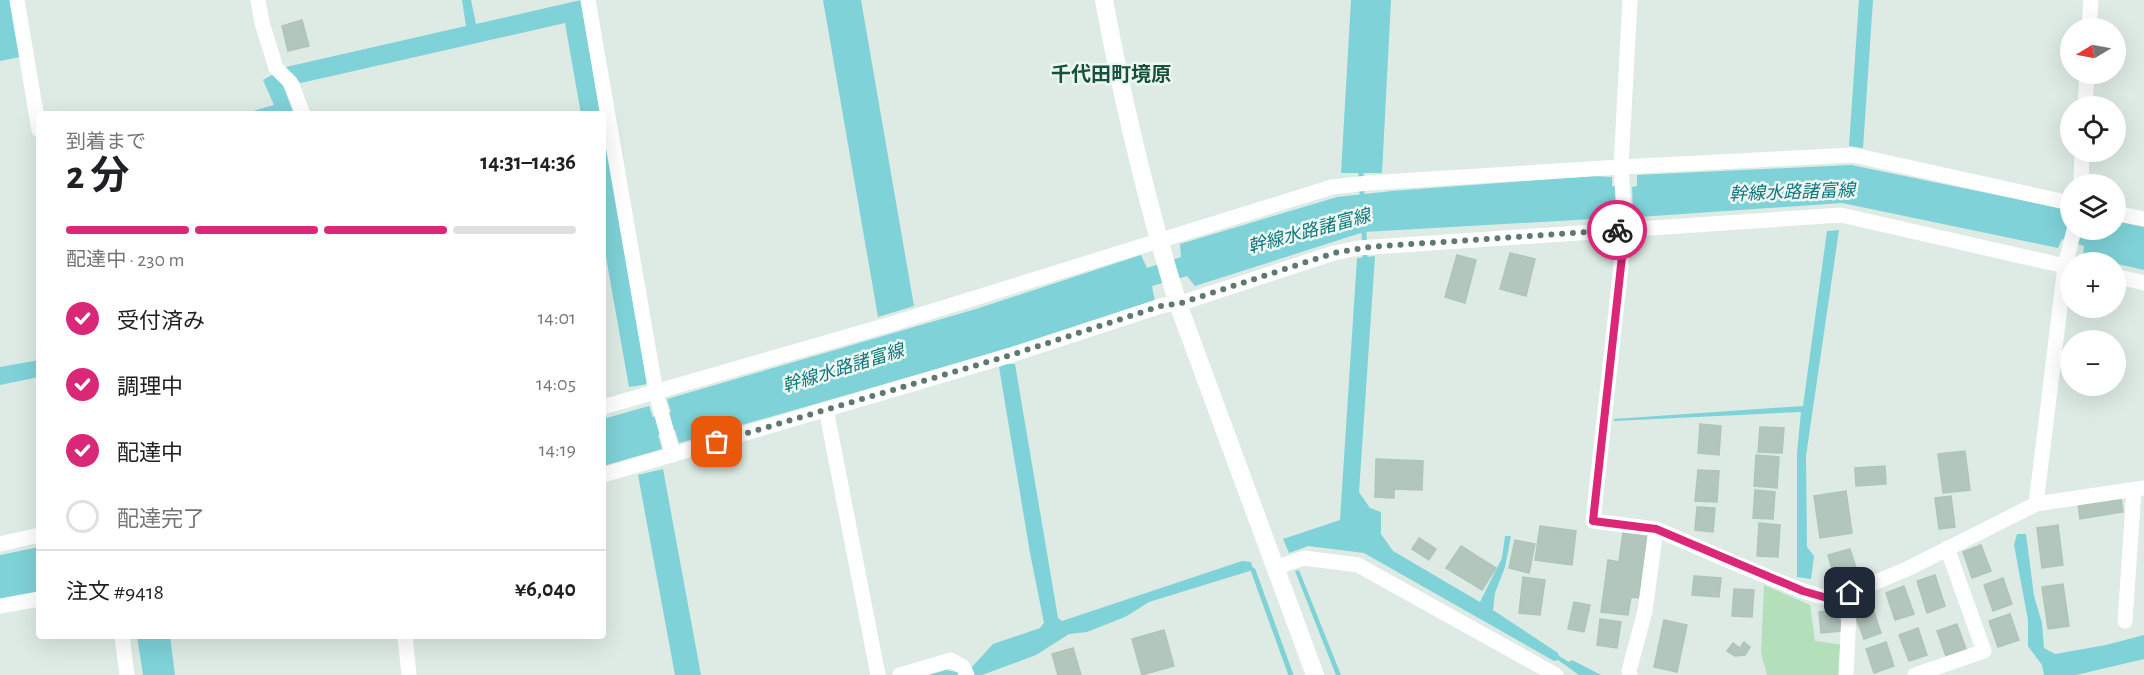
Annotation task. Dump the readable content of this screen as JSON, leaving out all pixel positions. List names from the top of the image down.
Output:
{
  "districts": ["千代田町境原"],
  "water": ["幹線水路諸富線"],
  "north": "left",
  "page": {
    "map_buttons": ["+", "−"],
    "heading": ["2 分", "到着まで", "14:31–14:36"],
    "panel": ["注文 #9418", "¥6,040"],
    "bar": "配達中 · 230 m",
    "list": [
      ["受付済み", "14:01"],
      ["調理中", "14:05"],
      ["配達中", "14:19"],
      "配達完了"
    ]
  }
}
